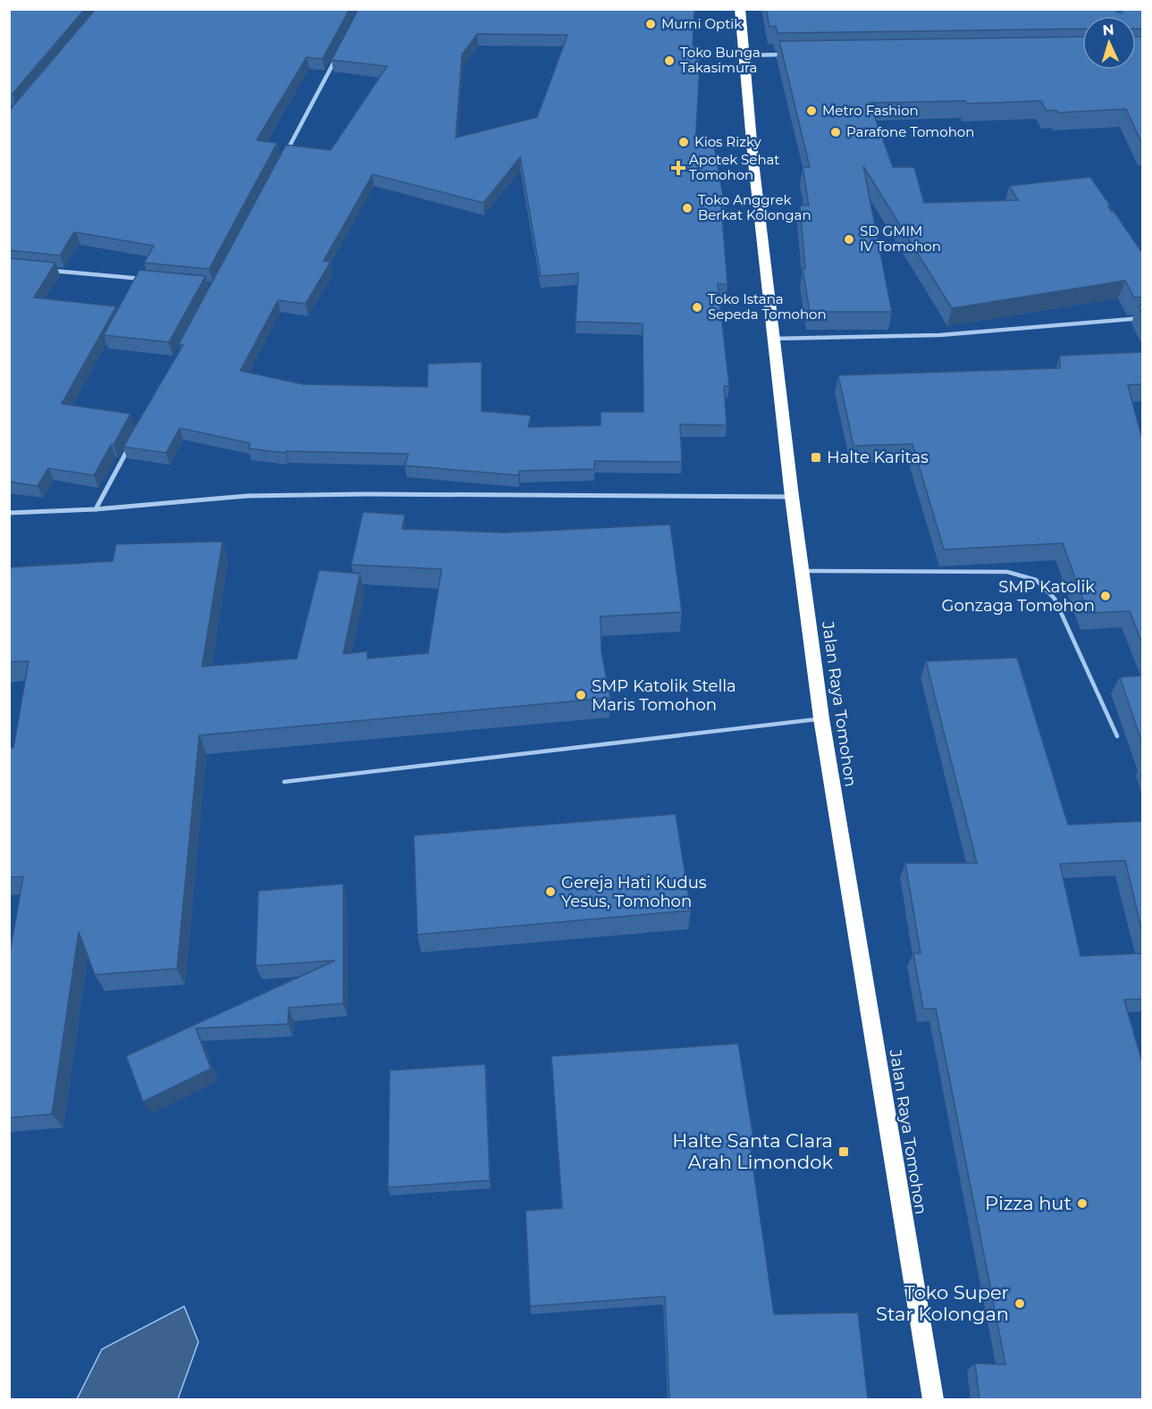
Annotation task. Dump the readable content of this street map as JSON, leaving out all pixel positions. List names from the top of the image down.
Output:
{
  "streets": {
    "highway": ["Jalan Raya Tomohon"]
  },
  "places": {
    "other": [
      "Murni Optik",
      "Toko Bunga Takasimura",
      "Metro Fashion",
      "Parafone Tomohon",
      "Kios Rizky",
      "Toko Anggrek Berkat Kolongan",
      "SD GMIM IV Tomohon",
      "Toko Istana Sepeda Tomohon",
      "SMP Katolik Gonzaga Tomohon",
      "SMP Katolik Stella Maris Tomohon",
      "Gereja Hati Kudus Yesus, Tomohon",
      "Pizza hut",
      "Toko Super Star Kolongan"
    ],
    "health": ["Apotek Sehat Tomohon"],
    "transit": ["Halte Karitas", "Halte Santa Clara Arah Limondok"]
  },
  "north": "top"
}
